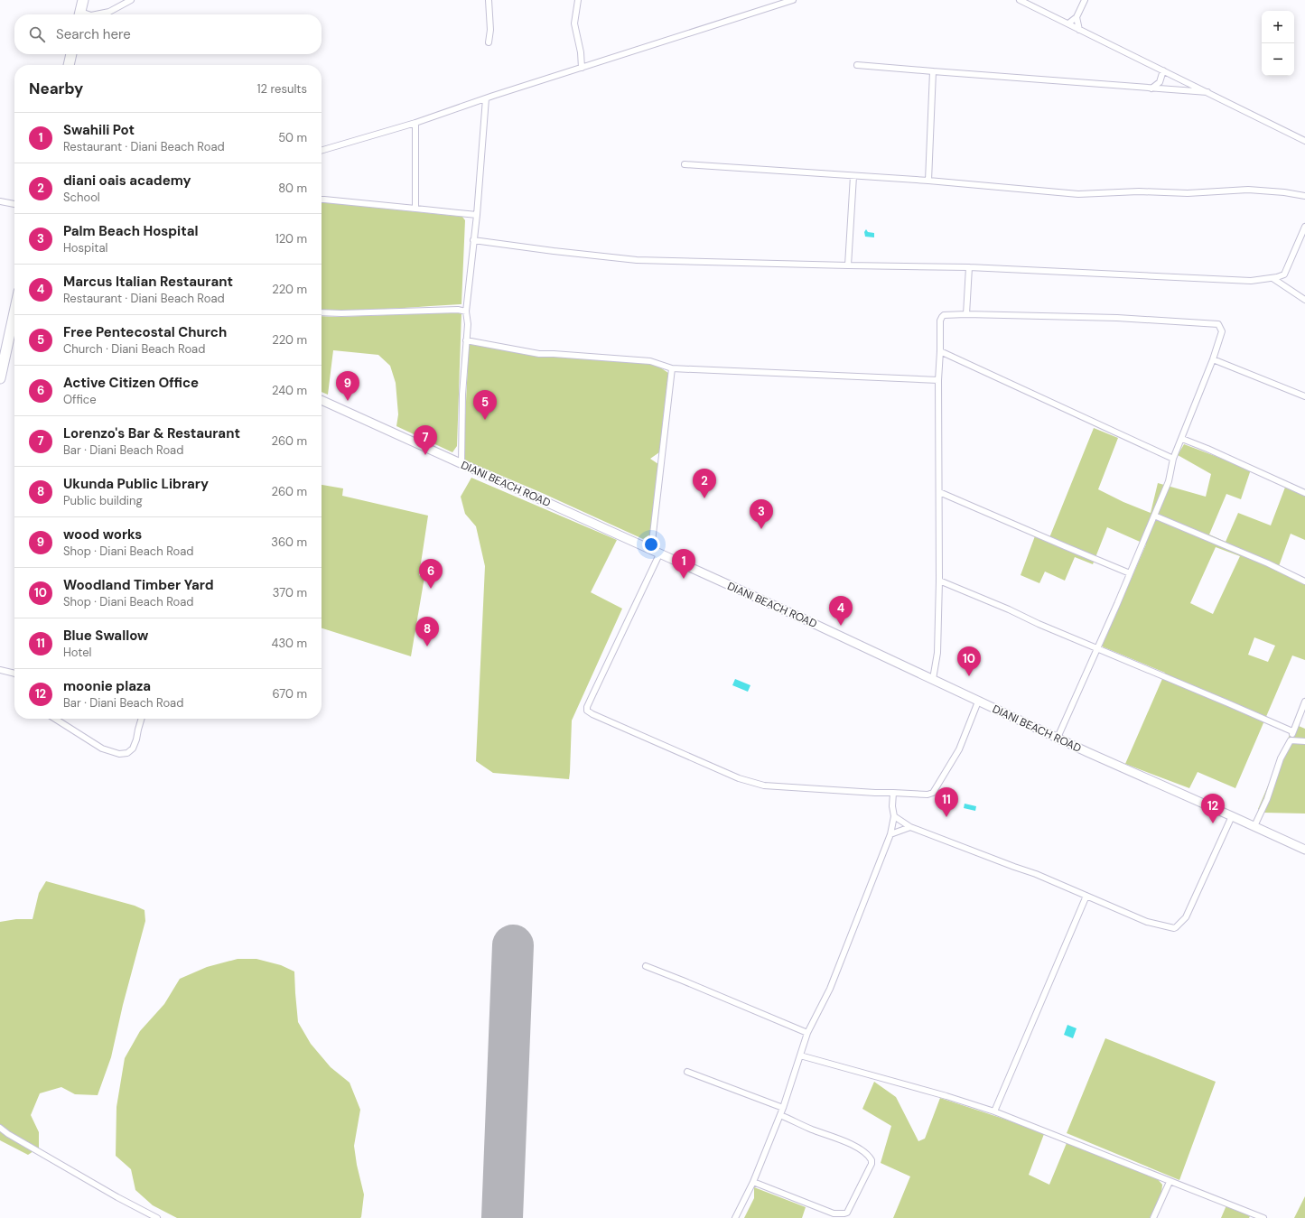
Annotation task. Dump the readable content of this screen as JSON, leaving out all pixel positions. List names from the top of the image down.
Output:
{
  "streets": {
    "main road": ["DIANI BEACH ROAD"]
  },
  "page": {
    "map_buttons": ["+", "−"],
    "search": "Search here",
    "heading": ["Nearby", "12 results"],
    "list": [
      {
        "mark": "1",
        "name": "Swahili Pot",
        "note": "Restaurant · Diani Beach Road",
        "value": "50 m"
      },
      {
        "mark": "2",
        "name": "diani oais academy",
        "note": "School",
        "value": "80 m"
      },
      {
        "mark": "3",
        "name": "Palm Beach Hospital",
        "note": "Hospital",
        "value": "120 m"
      },
      {
        "mark": "4",
        "name": "Marcus Italian Restaurant",
        "note": "Restaurant · Diani Beach Road",
        "value": "220 m"
      },
      {
        "mark": "5",
        "name": "Free Pentecostal Church",
        "note": "Church · Diani Beach Road",
        "value": "220 m"
      },
      {
        "mark": "6",
        "name": "Active Citizen Office",
        "note": "Office",
        "value": "240 m"
      },
      {
        "mark": "7",
        "name": "Lorenzo's Bar & Restaurant",
        "note": "Bar · Diani Beach Road",
        "value": "260 m"
      },
      {
        "mark": "8",
        "name": "Ukunda Public Library",
        "note": "Public building",
        "value": "260 m"
      },
      {
        "mark": "9",
        "name": "wood works",
        "note": "Shop · Diani Beach Road",
        "value": "360 m"
      },
      {
        "mark": "10",
        "name": "Woodland Timber Yard",
        "note": "Shop · Diani Beach Road",
        "value": "370 m"
      },
      {
        "mark": "11",
        "name": "Blue Swallow",
        "note": "Hotel",
        "value": "430 m"
      },
      {
        "mark": "12",
        "name": "moonie plaza",
        "note": "Bar · Diani Beach Road",
        "value": "670 m"
      }
    ],
    "pins": [
      "9",
      "5",
      "7",
      "2",
      "3",
      "1",
      "6",
      "4",
      "8",
      "10",
      "11",
      "12"
    ]
  }
}
